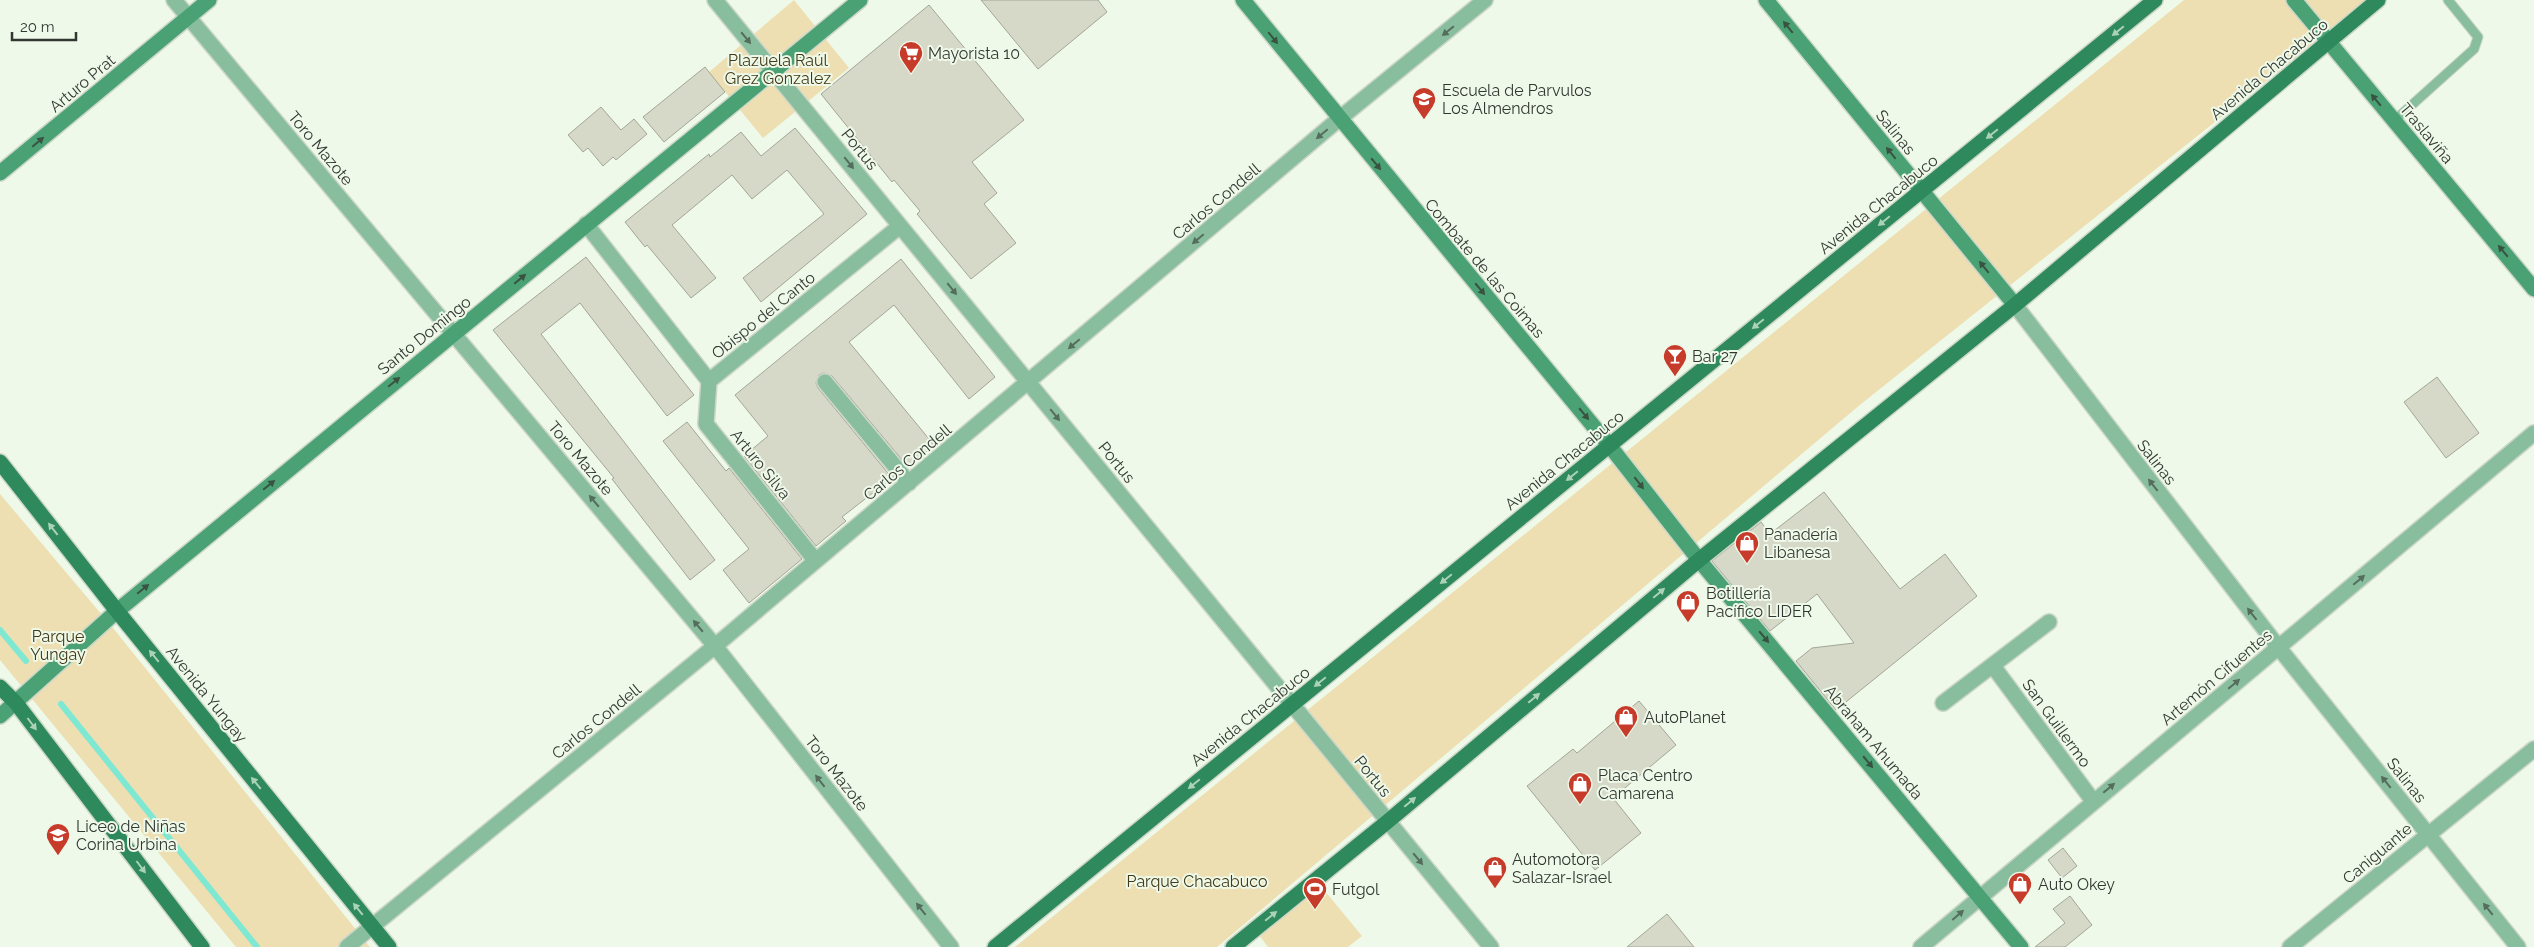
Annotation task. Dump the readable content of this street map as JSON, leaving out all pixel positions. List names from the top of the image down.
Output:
{
  "streets": {
    "main road": ["Avenida Chacabuco", "Avenida Yungay"],
    "street": [
      "Arturo Prat",
      "Salinas",
      "Traslaviña",
      "Toro Mazote",
      "Portus",
      "Carlos Condell",
      "Combate de las Coimas",
      "Obispo del Canto",
      "Santo Domingo",
      "Arturo Silva",
      "Artemón Cifuentes",
      "San Guillermo",
      "Abraham Ahumada",
      "Caniguante"
    ]
  },
  "crossings": [
    ["Avenida Chacabuco", "Salinas"],
    ["Avenida Chacabuco", "Traslaviña"],
    ["Avenida Chacabuco", "Portus"],
    ["Avenida Chacabuco", "Combate de las Coimas"],
    ["Avenida Chacabuco", "Abraham Ahumada"],
    ["Arturo Prat", "Toro Mazote"],
    ["Salinas", "Artemón Cifuentes"],
    ["Salinas", "Caniguante"],
    ["Toro Mazote", "Carlos Condell"],
    ["Toro Mazote", "Santo Domingo"],
    ["Portus", "Carlos Condell"],
    ["Portus", "Obispo del Canto"],
    ["Portus", "Santo Domingo"],
    ["Carlos Condell", "Combate de las Coimas"],
    ["Carlos Condell", "Arturo Silva"],
    ["Carlos Condell", "Avenida Yungay"],
    ["Combate de las Coimas", "Abraham Ahumada"],
    ["Obispo del Canto", "Santo Domingo"],
    ["Obispo del Canto", "Arturo Silva"],
    ["Santo Domingo", "Avenida Yungay"],
    ["Artemón Cifuentes", "San Guillermo"],
    ["Artemón Cifuentes", "Abraham Ahumada"]
  ],
  "one_way": [
    "Arturo Prat",
    "Salinas",
    "Traslaviña",
    "Toro Mazote",
    "Portus",
    "Carlos Condell",
    "Combate de las Coimas",
    "Santo Domingo",
    "Artemón Cifuentes",
    "Avenida Yungay",
    "Abraham Ahumada"
  ],
  "parks": ["Plazuela Raúl Grez Gonzalez", "Parque Yungay", "Parque Chacabuco"],
  "places": {
    "supermarket": ["Mayorista 10"],
    "school or university": ["Escuela de Parvulos Los Almendros", "Liceo de Niñas Corina Urbina"],
    "bar": ["Bar 27"],
    "shop": [
      "Panadería Libanesa",
      "Botillería Pacífico LIDER",
      "AutoPlanet",
      "Placa Centro Camarena",
      "Automotora Salazar-Israel",
      "Auto Okey"
    ],
    "sports": ["Futgol"]
  },
  "scale_bar": "20 m"
}
